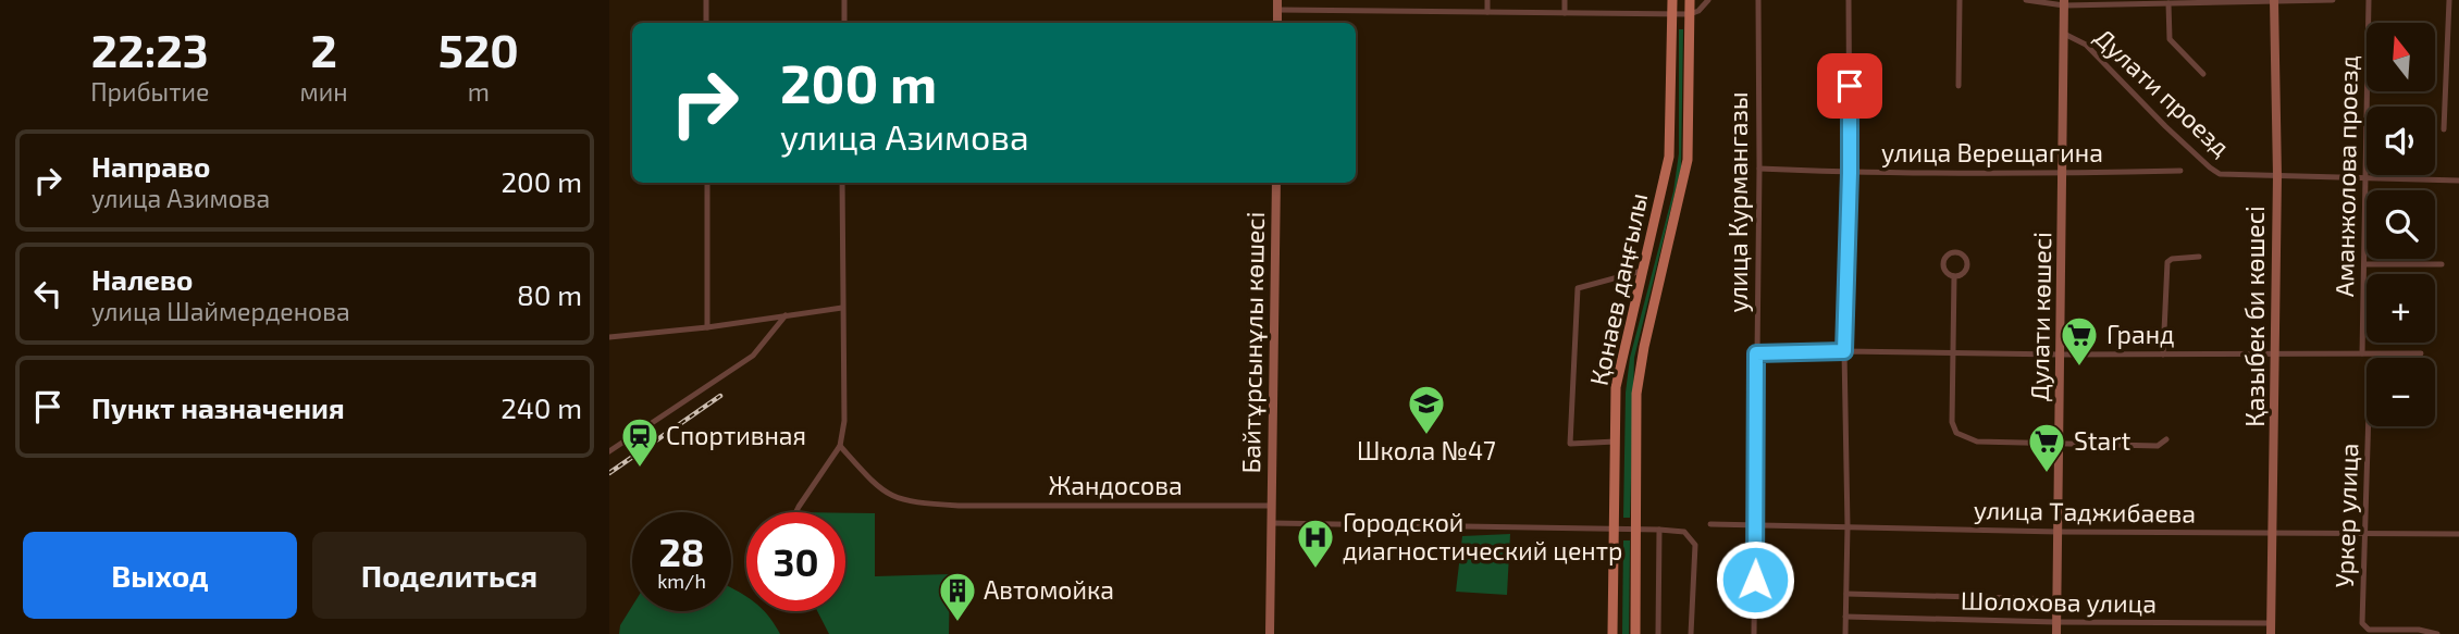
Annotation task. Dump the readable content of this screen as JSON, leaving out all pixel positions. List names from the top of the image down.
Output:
{
  "streets": {
    "main road": [
      "Қонаев даңғылы",
      "Дулати көшесі",
      "Қазыбек би көшесі",
      "Байтұрсынұлы көшесі"
    ],
    "street": [
      "Дулати проезд",
      "улица Верещагина",
      "Аманжолова проезд",
      "улица Курмангазы",
      "Жандосова",
      "улица Таджибаева",
      "Уркер улица",
      "Шолохова улица"
    ]
  },
  "crossings": [
    ["Дулати проезд", "Дулати көшесі"],
    ["Дулати проезд", "Қазыбек би көшесі"],
    ["улица Верещагина", "улица Курмангазы"],
    ["улица Верещагина", "Дулати көшесі"],
    ["улица Курмангазы", "улица Таджибаева"],
    ["Дулати көшесі", "улица Таджибаева"],
    ["Дулати көшесі", "Шолохова улица"],
    ["Қазыбек би көшесі", "улица Таджибаева"],
    ["Қазыбек би көшесі", "Шолохова улица"],
    ["Байтұрсынұлы көшесі", "Жандосова"],
    ["улица Таджибаева", "Уркер улица"]
  ],
  "places": {
    "supermarket": ["Гранд", "Start"],
    "school or university": ["Школа №47"],
    "station": ["Спортивная"],
    "hospital": ["Городской диагностический центр"],
    "building": ["Автомойка"]
  },
  "north": "top",
  "page": {
    "eta": [
      "22:23",
      "Прибытие",
      "2",
      "мин",
      "520",
      "m"
    ],
    "map_buttons": ["+", "−"],
    "turn": ["200 m", "улица Азимова"],
    "list": [
      {
        "name": "Направо",
        "note": "улица Азимова",
        "value": "200 m"
      },
      {
        "name": "Налево",
        "note": "улица Шаймерденова",
        "value": "80 m"
      },
      {
        "name": "Пункт назначения",
        "value": "240 m"
      }
    ],
    "speed": "28 km/h",
    "limit": "30",
    "buttons": ["Выход", "Поделиться"]
  }
}
